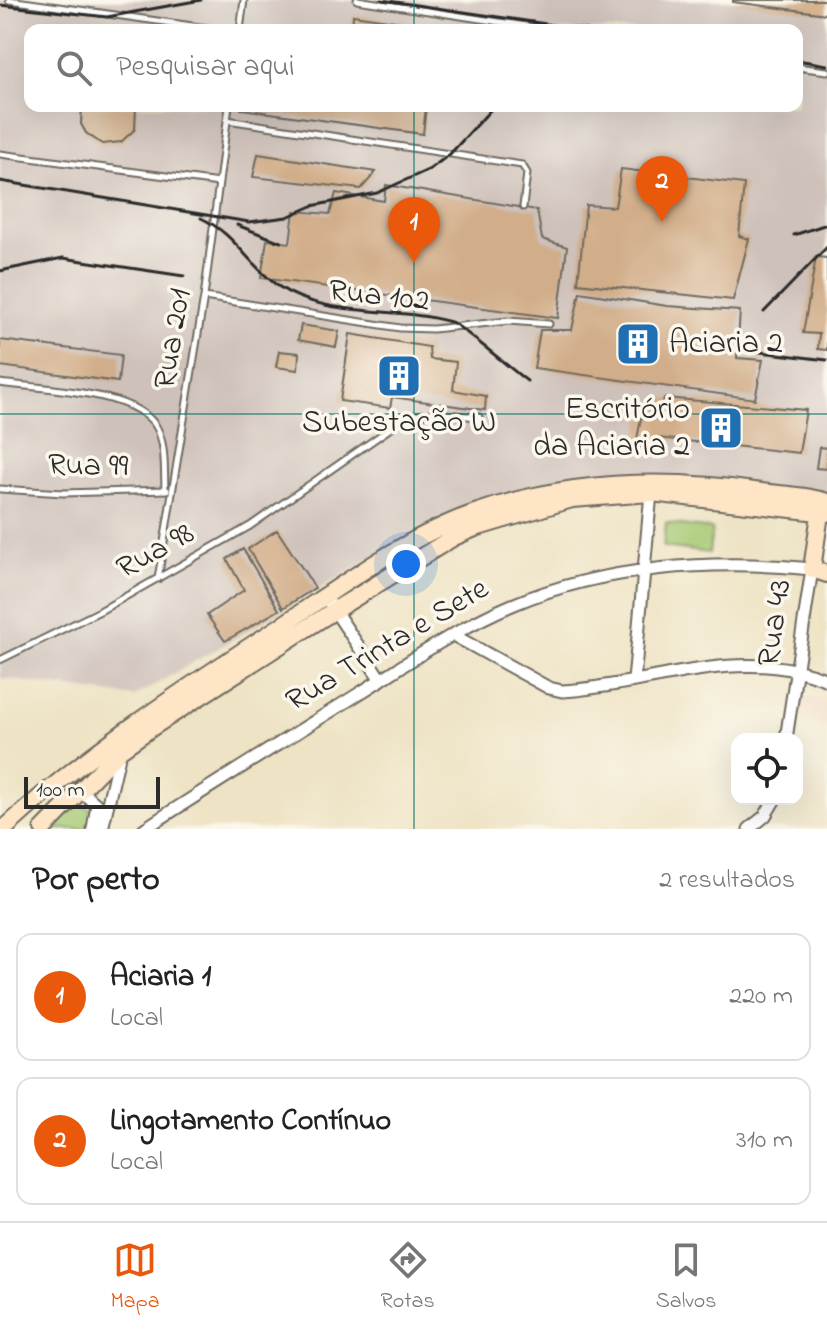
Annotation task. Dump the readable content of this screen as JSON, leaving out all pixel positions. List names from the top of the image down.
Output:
{
  "streets": {
    "main road": ["Rua 43"],
    "street": ["Rua Trinta e Sete"],
    "lane": [
      "Rua 102",
      "Rua 201",
      "Rua 99",
      "Rua 98"
    ]
  },
  "crossings": [
    ["Rua 102", "Rua 201"],
    ["Rua 201", "Rua 99"],
    ["Rua 201", "Rua 98"],
    ["Rua 43", "Rua Trinta e Sete"]
  ],
  "places": {
    "building": ["Aciaria 2", "Subestação W", "Escritório da Aciaria 2"]
  },
  "scale_bar": "100 m",
  "page": {
    "search": "Pesquisar aqui",
    "pins": ["2", "1"],
    "scale": "100 m",
    "heading": ["Por perto", "2 resultados"],
    "list": [
      {
        "mark": "1",
        "name": "Aciaria 1",
        "note": "Local",
        "value": "220 m"
      },
      {
        "mark": "2",
        "name": "Lingotamento Contínuo",
        "note": "Local",
        "value": "310 m"
      }
    ],
    "nav": ["Mapa", "Rotas", "Salvos"]
  }
}
